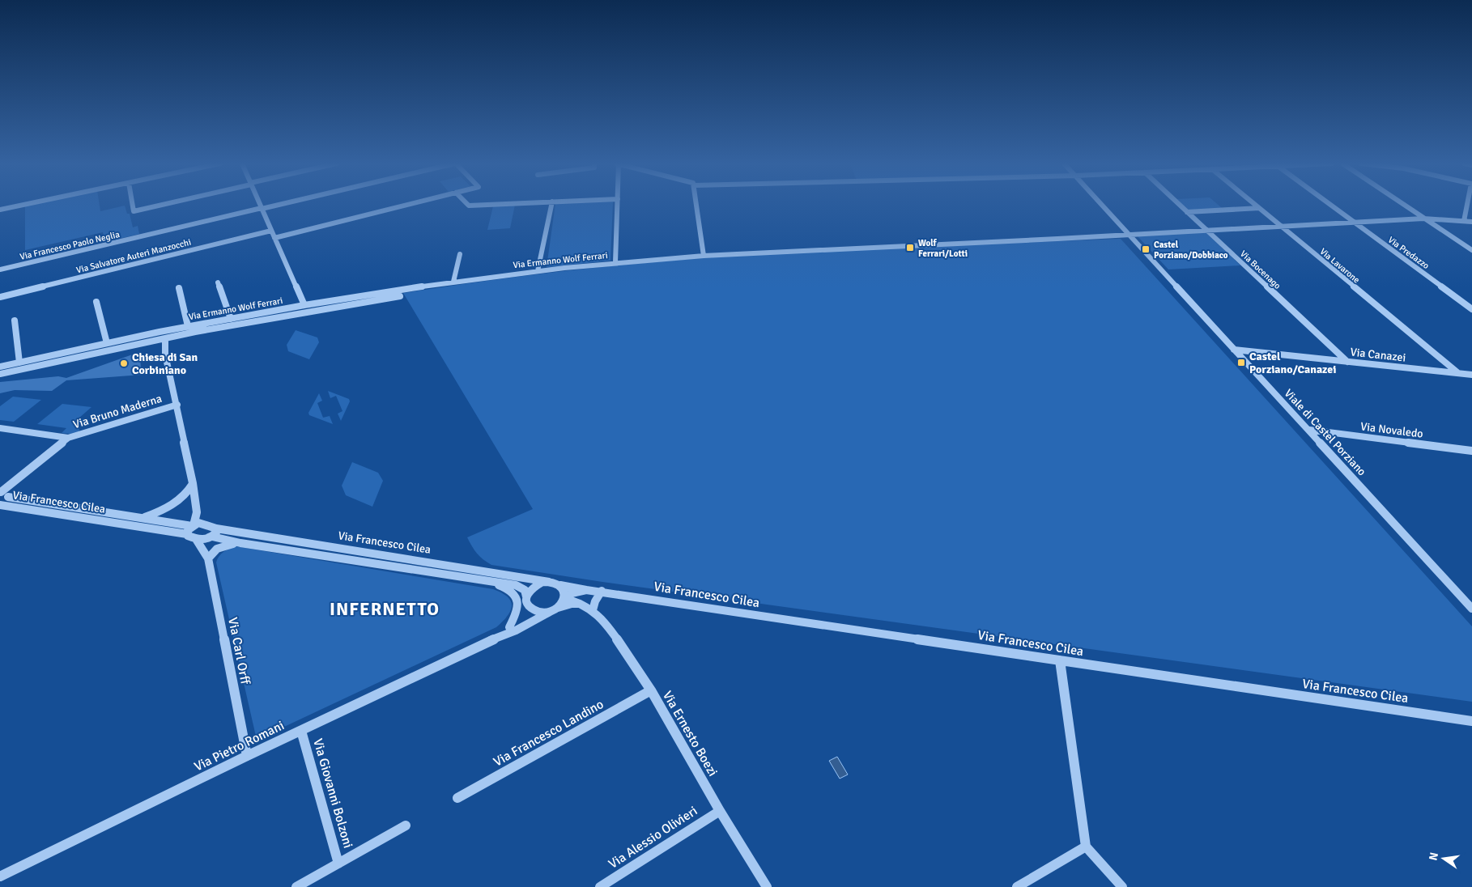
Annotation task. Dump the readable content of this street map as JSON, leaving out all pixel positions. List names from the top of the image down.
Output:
{
  "streets": {
    "street": [
      "Via Francesco Paolo Neglia",
      "Via Predazzo",
      "Via Salvatore Auteri Manzocchi",
      "Via Ermanno Wolf Ferrari",
      "Via Lavarone",
      "Via Bocenago",
      "Via Canazei",
      "Via Bruno Maderna",
      "Via Novaledo",
      "Viale di Castel Porziano",
      "Via Francesco Cilea",
      "Via Carl Orff",
      "Via Francesco Landino",
      "Via Ernesto Boezi",
      "Via Pietro Romani",
      "Via Giovanni Bolzoni",
      "Via Alessio Olivieri"
    ]
  },
  "crossings": [
    ["Via Predazzo", "Via Ermanno Wolf Ferrari"],
    ["Via Ermanno Wolf Ferrari", "Via Lavarone"],
    ["Via Ermanno Wolf Ferrari", "Via Bocenago"],
    ["Via Ermanno Wolf Ferrari", "Viale di Castel Porziano"],
    ["Via Lavarone", "Via Canazei"],
    ["Via Bocenago", "Via Canazei"],
    ["Via Canazei", "Viale di Castel Porziano"],
    ["Via Bruno Maderna", "Via Francesco Cilea"],
    ["Via Novaledo", "Viale di Castel Porziano"],
    ["Via Francesco Cilea", "Via Carl Orff"],
    ["Via Francesco Cilea", "Via Ernesto Boezi"],
    ["Via Francesco Cilea", "Via Pietro Romani"],
    ["Via Carl Orff", "Via Pietro Romani"],
    ["Via Francesco Landino", "Via Ernesto Boezi"],
    ["Via Ernesto Boezi", "Via Pietro Romani"],
    ["Via Ernesto Boezi", "Via Alessio Olivieri"],
    ["Via Pietro Romani", "Via Giovanni Bolzoni"]
  ],
  "districts": ["INFERNETTO"],
  "places": {
    "transit": ["Wolf Ferrari/Lotti", "Castel Porziano/Dobbiaco", "Castel Porziano/Canazei"],
    "other": ["Chiesa di San Corbiniano"]
  },
  "north": "left"
}
